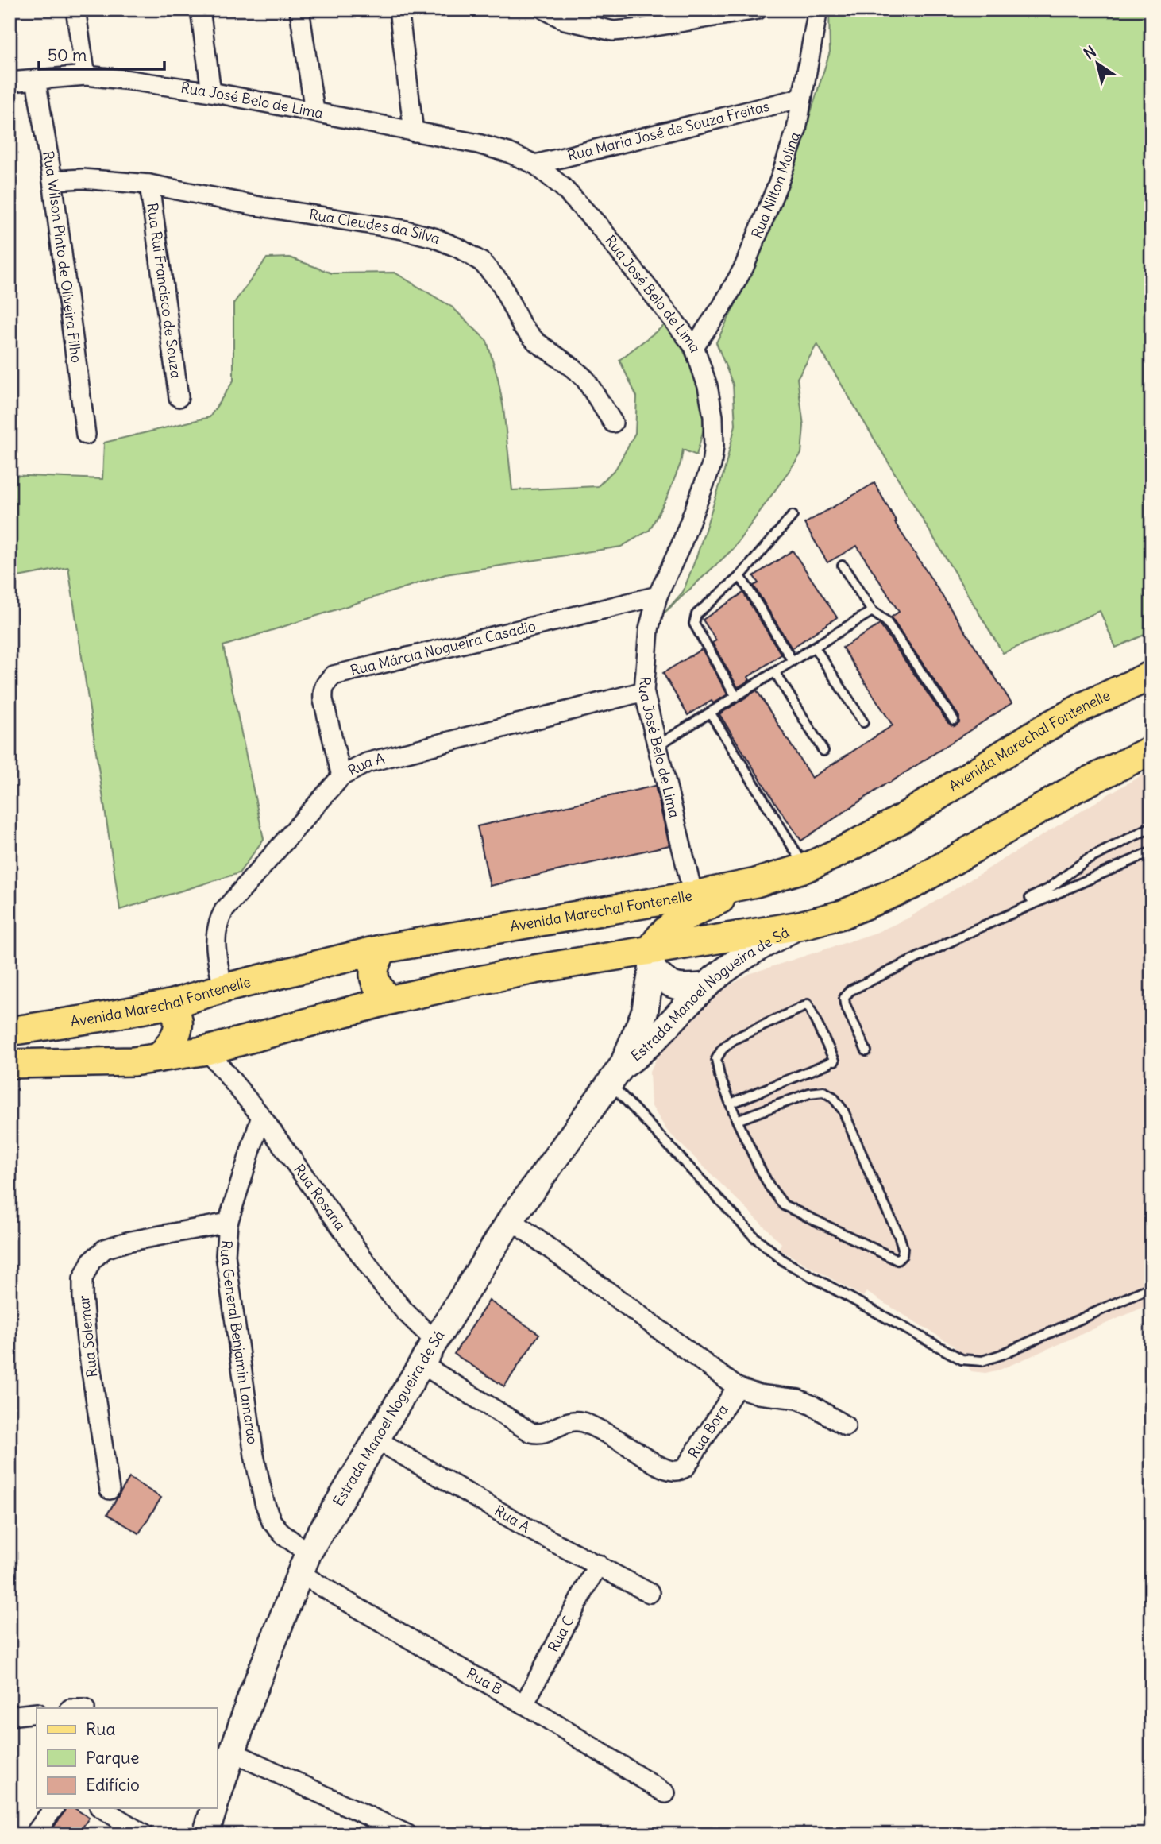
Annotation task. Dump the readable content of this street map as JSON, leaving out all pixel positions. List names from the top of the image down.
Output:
{
  "streets": {
    "main road": ["Avenida Marechal Fontenelle", "Estrada Manoel Nogueira de Sá"],
    "street": [
      "Rua José Belo de Lima",
      "Rua Maria José de Souza Freitas",
      "Rua Nilton Molina",
      "Rua Cleudes da Silva",
      "Rua Wilson Pinto de Oliveira Filho",
      "Rua Rui Francisco de Souza",
      "Rua Márcia Nogueira Casadio",
      "Rua A",
      "Rua Rosana",
      "Rua Solemar",
      "Rua General Benjamin Lamarao",
      "Rua Bora",
      "Rua C",
      "Rua B"
    ]
  },
  "crossings": [
    ["Rua José Belo de Lima", "Rua Maria José de Souza Freitas"],
    ["Rua José Belo de Lima", "Rua Nilton Molina"],
    ["Rua José Belo de Lima", "Rua Wilson Pinto de Oliveira Filho"],
    ["Rua José Belo de Lima", "Rua Márcia Nogueira Casadio"],
    ["Rua José Belo de Lima", "Avenida Marechal Fontenelle"],
    ["Rua José Belo de Lima", "Rua A"],
    ["Rua Maria José de Souza Freitas", "Rua Nilton Molina"],
    ["Rua Cleudes da Silva", "Rua Wilson Pinto de Oliveira Filho"],
    ["Rua Cleudes da Silva", "Rua Rui Francisco de Souza"],
    ["Rua Márcia Nogueira Casadio", "Rua A"],
    ["Avenida Marechal Fontenelle", "Rua A"],
    ["Rua A", "Estrada Manoel Nogueira de Sá"],
    ["Rua A", "Rua C"],
    ["Estrada Manoel Nogueira de Sá", "Rua Rosana"],
    ["Estrada Manoel Nogueira de Sá", "Rua General Benjamin Lamarao"],
    ["Estrada Manoel Nogueira de Sá", "Rua Bora"],
    ["Estrada Manoel Nogueira de Sá", "Rua B"],
    ["Rua Rosana", "Rua General Benjamin Lamarao"],
    ["Rua Solemar", "Rua General Benjamin Lamarao"],
    ["Rua General Benjamin Lamarao", "Rua B"],
    ["Rua C", "Rua B"]
  ],
  "legend": ["Rua", "Parque", "Edifício"],
  "scale_bar": "50 m",
  "north": "top left"
}
